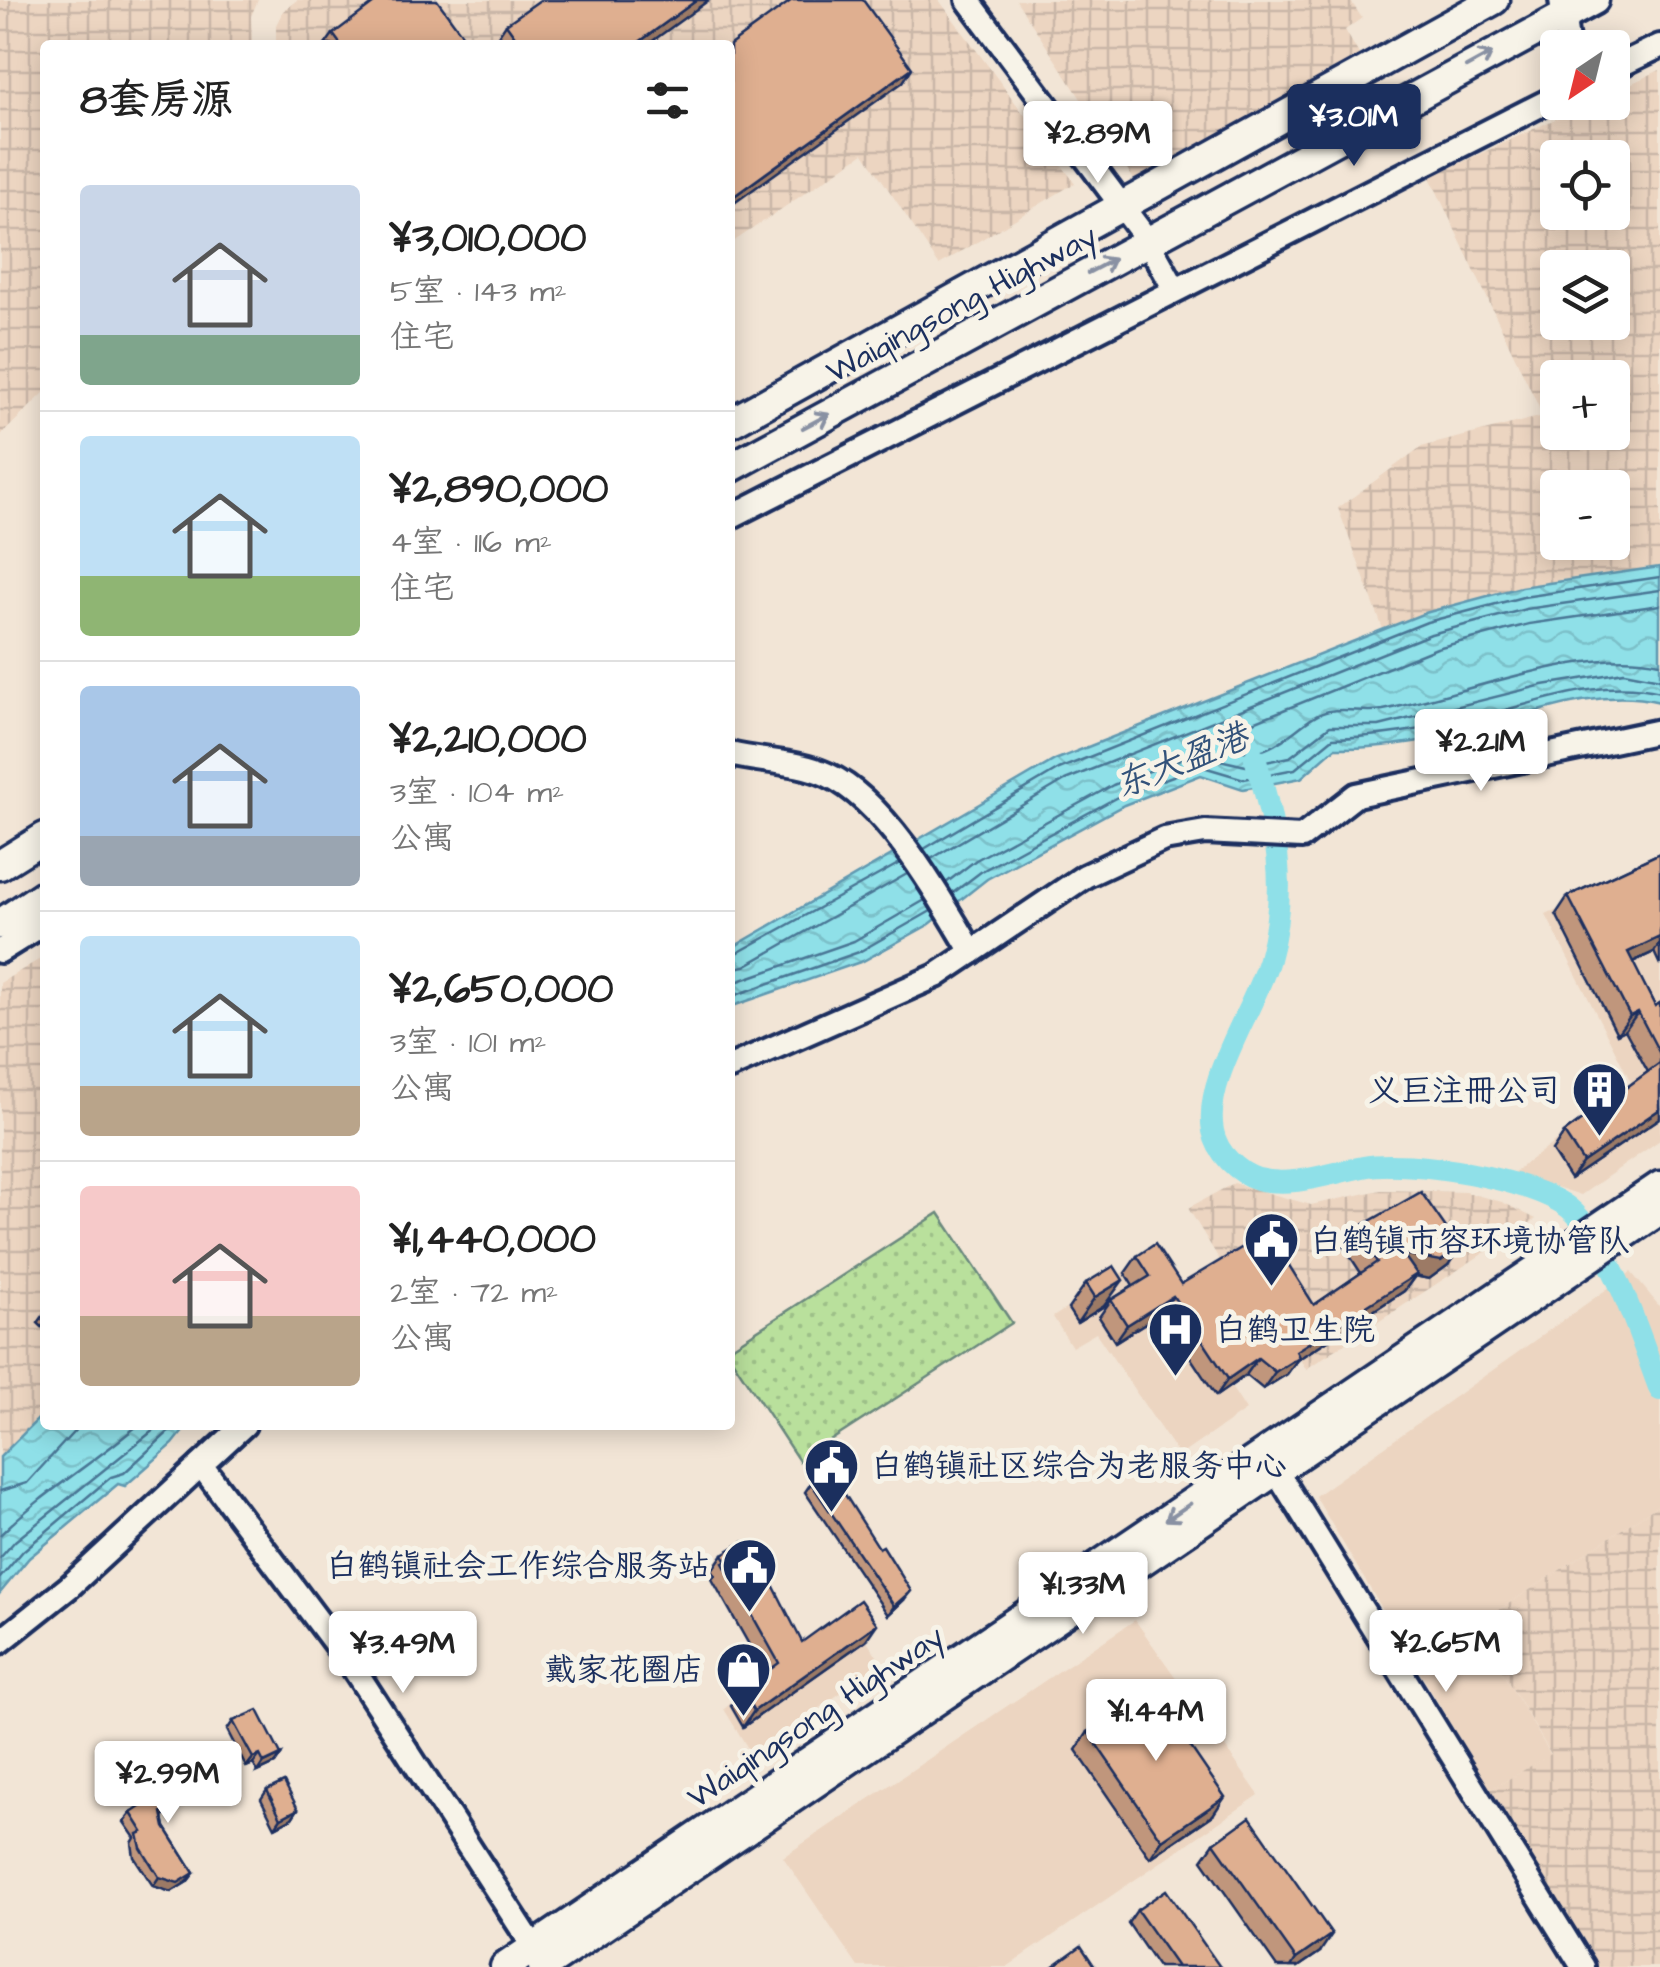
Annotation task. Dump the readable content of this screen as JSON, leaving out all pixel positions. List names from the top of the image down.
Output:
{
  "streets": {
    "main road": ["Waiqingsong Highway"]
  },
  "water": ["东大盈港"],
  "places": {
    "building": ["义巨注册公司"],
    "public building": ["白鹤镇市容环境协管队", "白鹤镇社区综合为老服务中心", "白鹤镇社会工作综合服务站"],
    "hospital": ["白鹤卫生院"],
    "shop": ["戴家花圈店"]
  },
  "north": "bottom left",
  "page": {
    "map_buttons": ["+", "−"],
    "heading": "8套房源",
    "price": [
      "¥3.01M",
      "¥2.89M",
      "¥2.21M",
      "¥1.33M",
      "¥2.65M",
      "¥3.49M",
      "¥1.44M",
      "¥2.99M"
    ],
    "list": [
      {
        "name": "¥3,010,000",
        "note": "5室 · 143 m² · 住宅"
      },
      {
        "name": "¥2,890,000",
        "note": "4室 · 116 m² · 住宅"
      },
      {
        "name": "¥2,210,000",
        "note": "3室 · 104 m² · 公寓"
      },
      {
        "name": "¥2,650,000",
        "note": "3室 · 101 m² · 公寓"
      },
      {
        "name": "¥1,440,000",
        "note": "2室 · 72 m² · 公寓"
      }
    ]
  }
}
